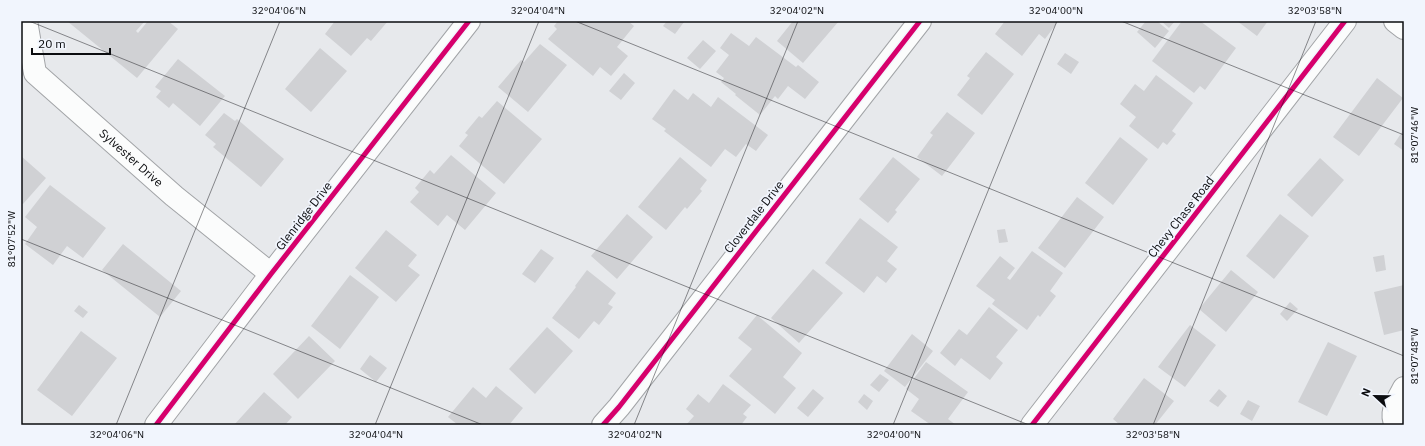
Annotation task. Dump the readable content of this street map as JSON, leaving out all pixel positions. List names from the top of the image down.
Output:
{
  "streets": {
    "street": [
      "Sylvester Drive",
      "Glenridge Drive",
      "Cloverdale Drive",
      "Chevy Chase Road"
    ]
  },
  "crossings": [
    ["Sylvester Drive", "Glenridge Drive"]
  ],
  "scale_bar": "20 m",
  "north": "left",
  "coordinates": [
    "32°04'06\"N",
    "32°04'04\"N",
    "32°04'02\"N",
    "32°04'00\"N",
    "32°03'58\"N",
    "81°07'46\"W",
    "81°07'52\"W",
    "81°07'48\"W"
  ]
}
